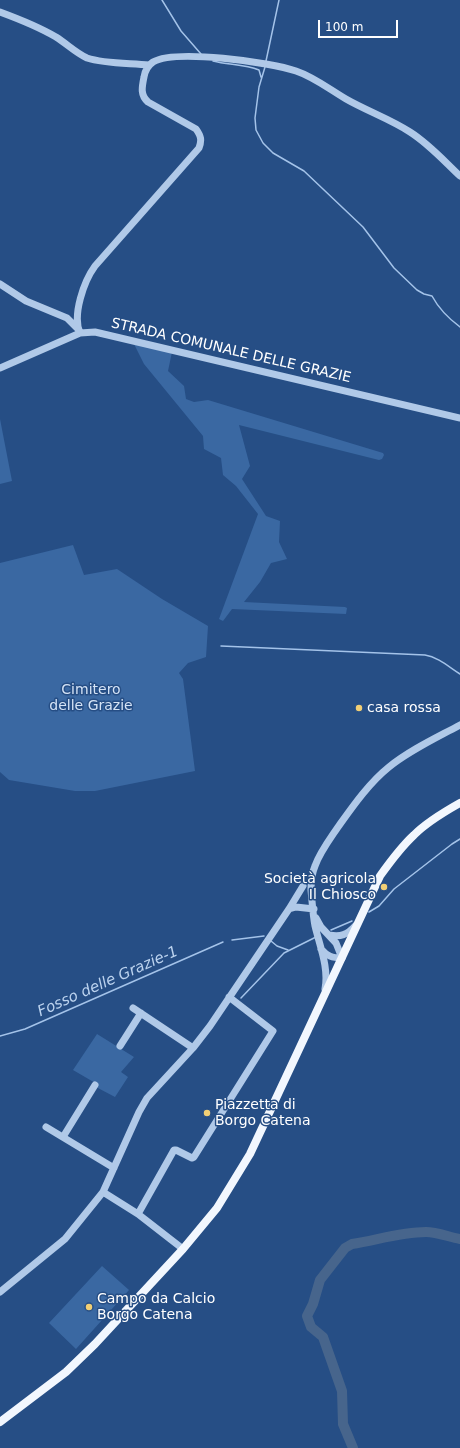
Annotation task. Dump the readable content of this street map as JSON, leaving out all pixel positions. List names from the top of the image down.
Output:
{
  "streets": {
    "street": ["STRADA COMUNALE DELLE GRAZIE"]
  },
  "water": ["Fosso delle Grazie-1"],
  "parks": ["Cimitero delle Grazie"],
  "places": [
    "casa rossa",
    "Società agricola Il Chiosco",
    "Piazzetta di Borgo Catena",
    "Campo da Calcio Borgo Catena"
  ],
  "scale_bar": "100 m"
}
